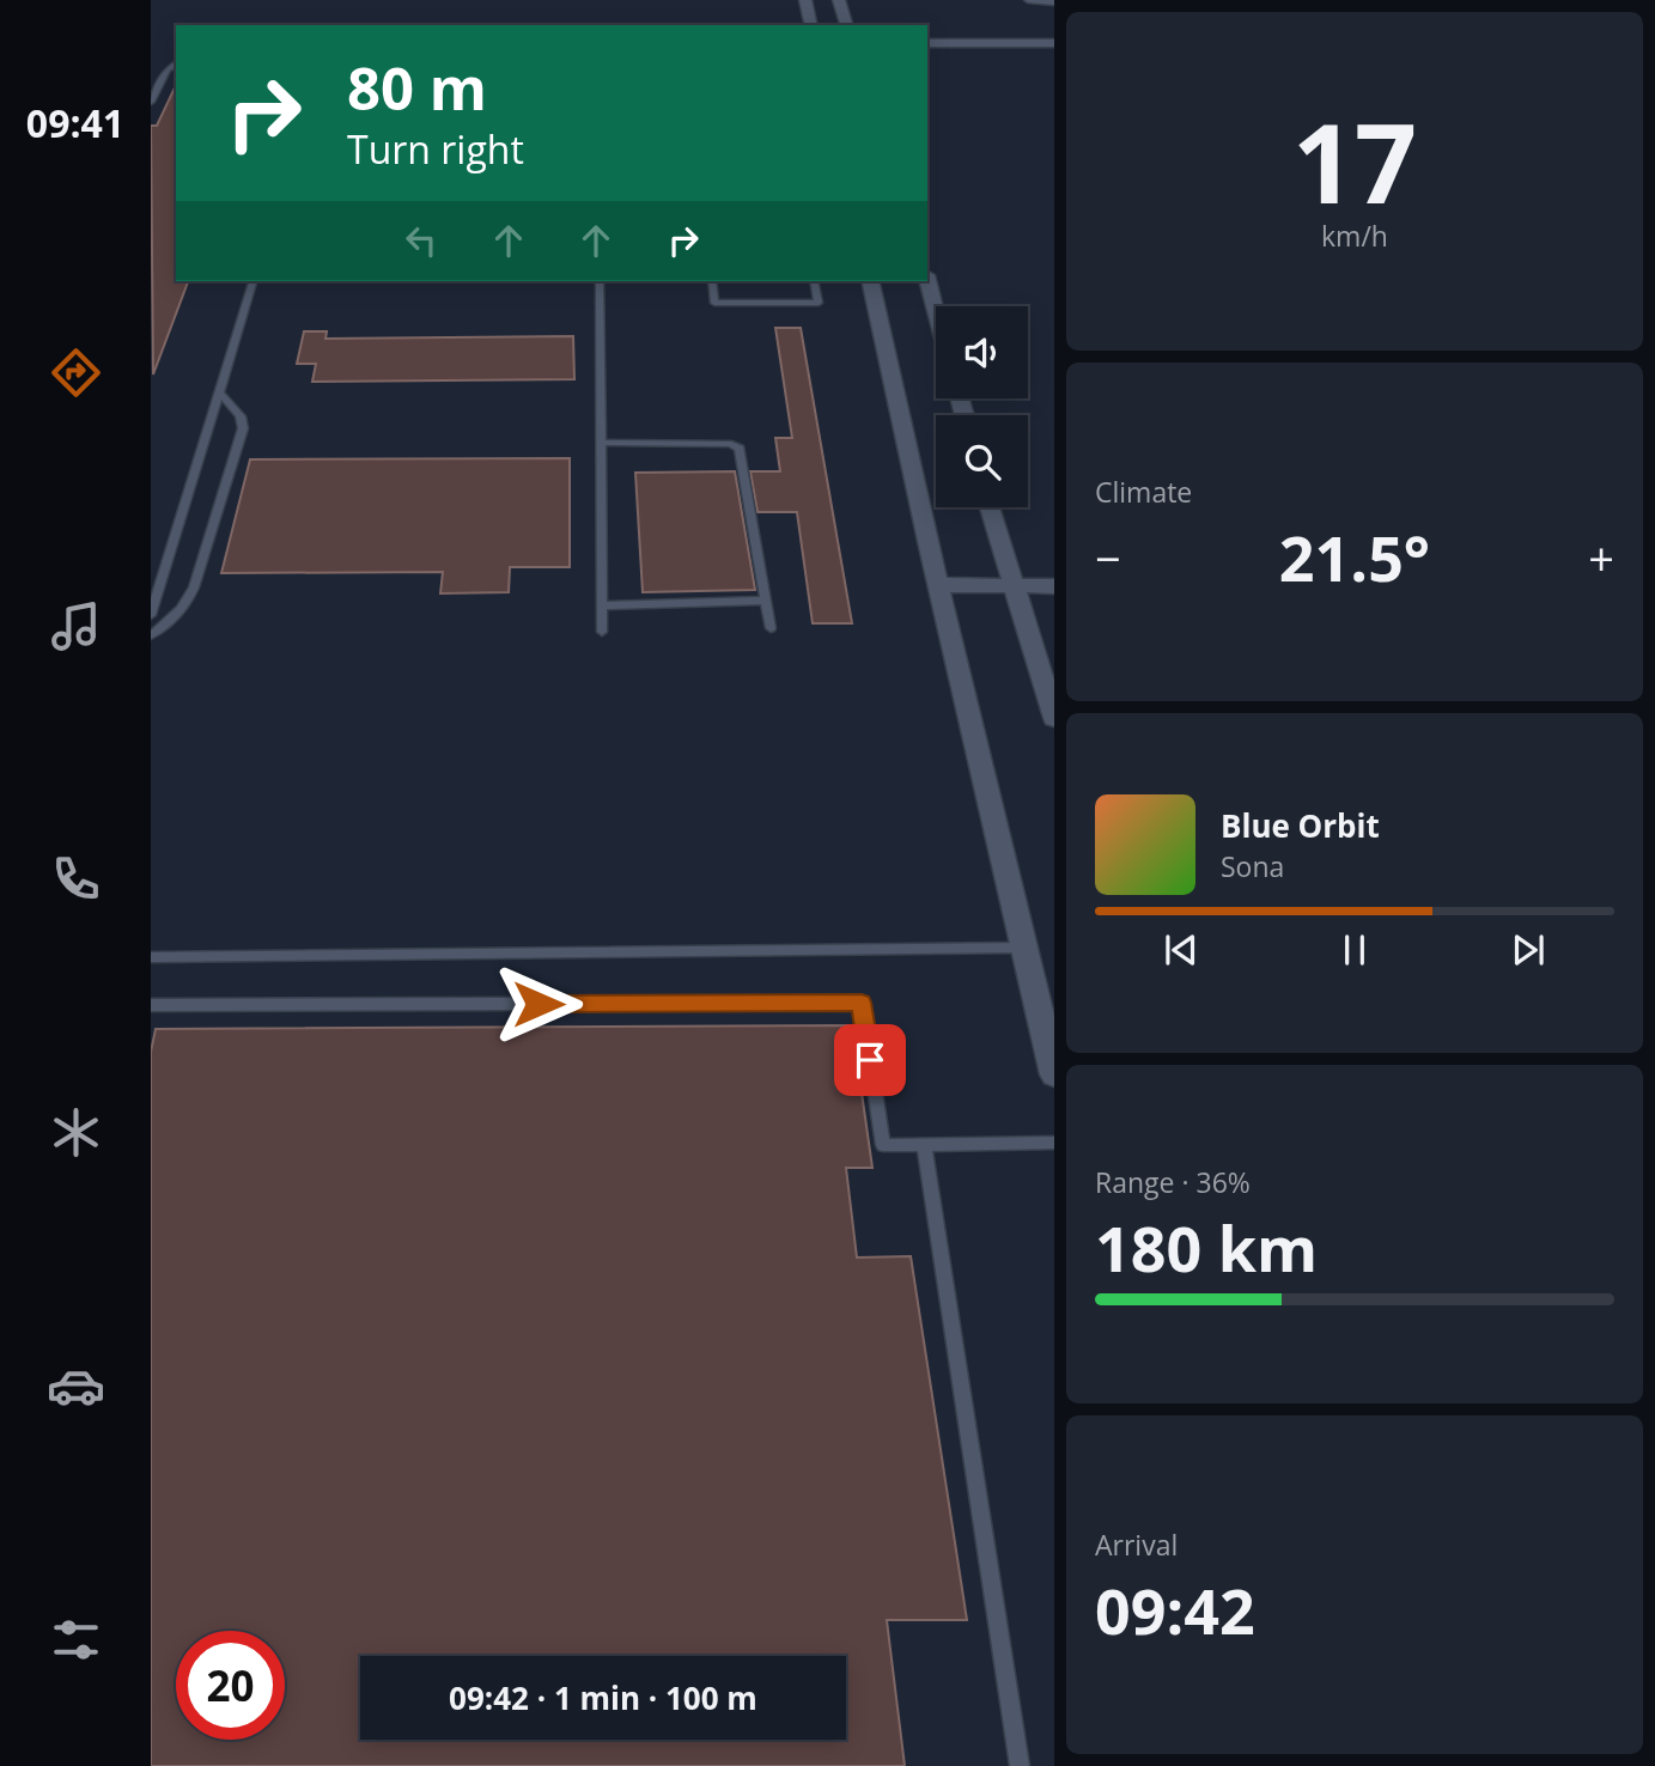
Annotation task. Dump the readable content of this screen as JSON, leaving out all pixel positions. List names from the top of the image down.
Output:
{
  "page": {
    "tabs": "09:41",
    "tile": [
      ["17", "km/h"],
      "Climate",
      ["Range · 36%", "180 km"],
      ["Arrival", "09:42"]
    ],
    "turn": ["80 m", "Turn right"],
    "heat": ["−", "21.5°", "+"],
    "song": ["Blue Orbit", "Sona"],
    "limit": "20",
    "trip": "09:42 · 1 min · 100 m"
  }
}
